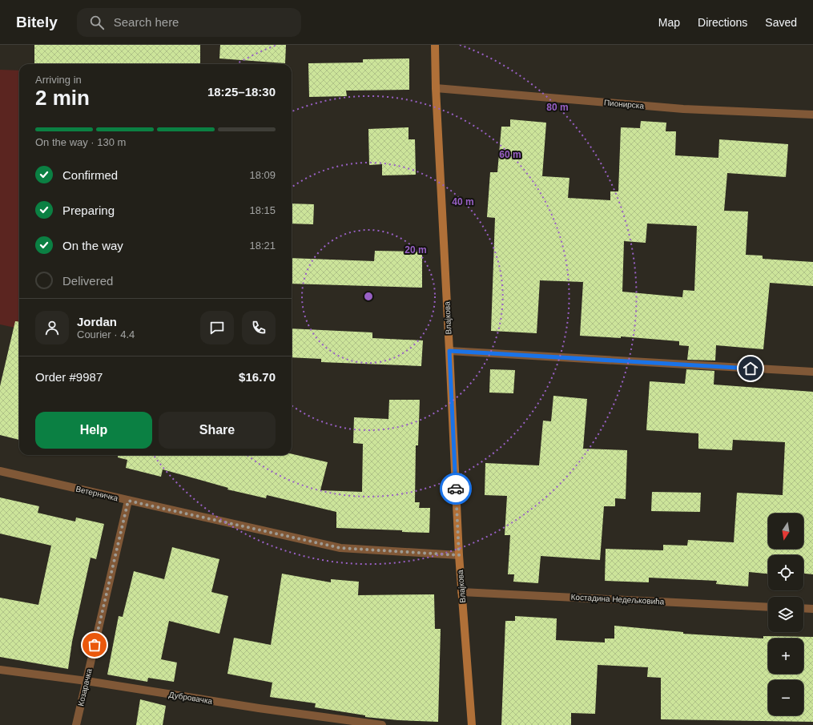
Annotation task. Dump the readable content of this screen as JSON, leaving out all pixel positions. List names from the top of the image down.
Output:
{
  "streets": {
    "main road": ["Влајкова"],
    "street": [
      "Пионирска",
      "Ветерничка",
      "Костадина Недељковића",
      "Козарачка",
      "Дубровачка"
    ]
  },
  "crossings": [
    ["Пионирска", "Влајкова"],
    ["Влајкова", "Ветерничка"],
    ["Влајкова", "Костадина Недељковића"],
    ["Ветерничка", "Козарачка"],
    ["Козарачка", "Дубровачка"]
  ],
  "north": "bottom",
  "page": {
    "header": "Bitely",
    "search": "Search here",
    "nav": ["Map", "Directions", "Saved"],
    "heading": ["2 min", "Arriving in", "18:25–18:30"],
    "panel": [
      "Jordan",
      "Courier · 4.4",
      "Order #9987",
      "$16.70"
    ],
    "bar": "On the way · 130 m",
    "list": [
      ["Confirmed", "18:09"],
      ["Preparing", "18:15"],
      ["On the way", "18:21"],
      "Delivered"
    ],
    "buttons": ["Help", "Share"],
    "map_buttons": ["+", "−"]
  },
  "rings": [
    "80 m",
    "60 m",
    "40 m",
    "20 m"
  ]
}
